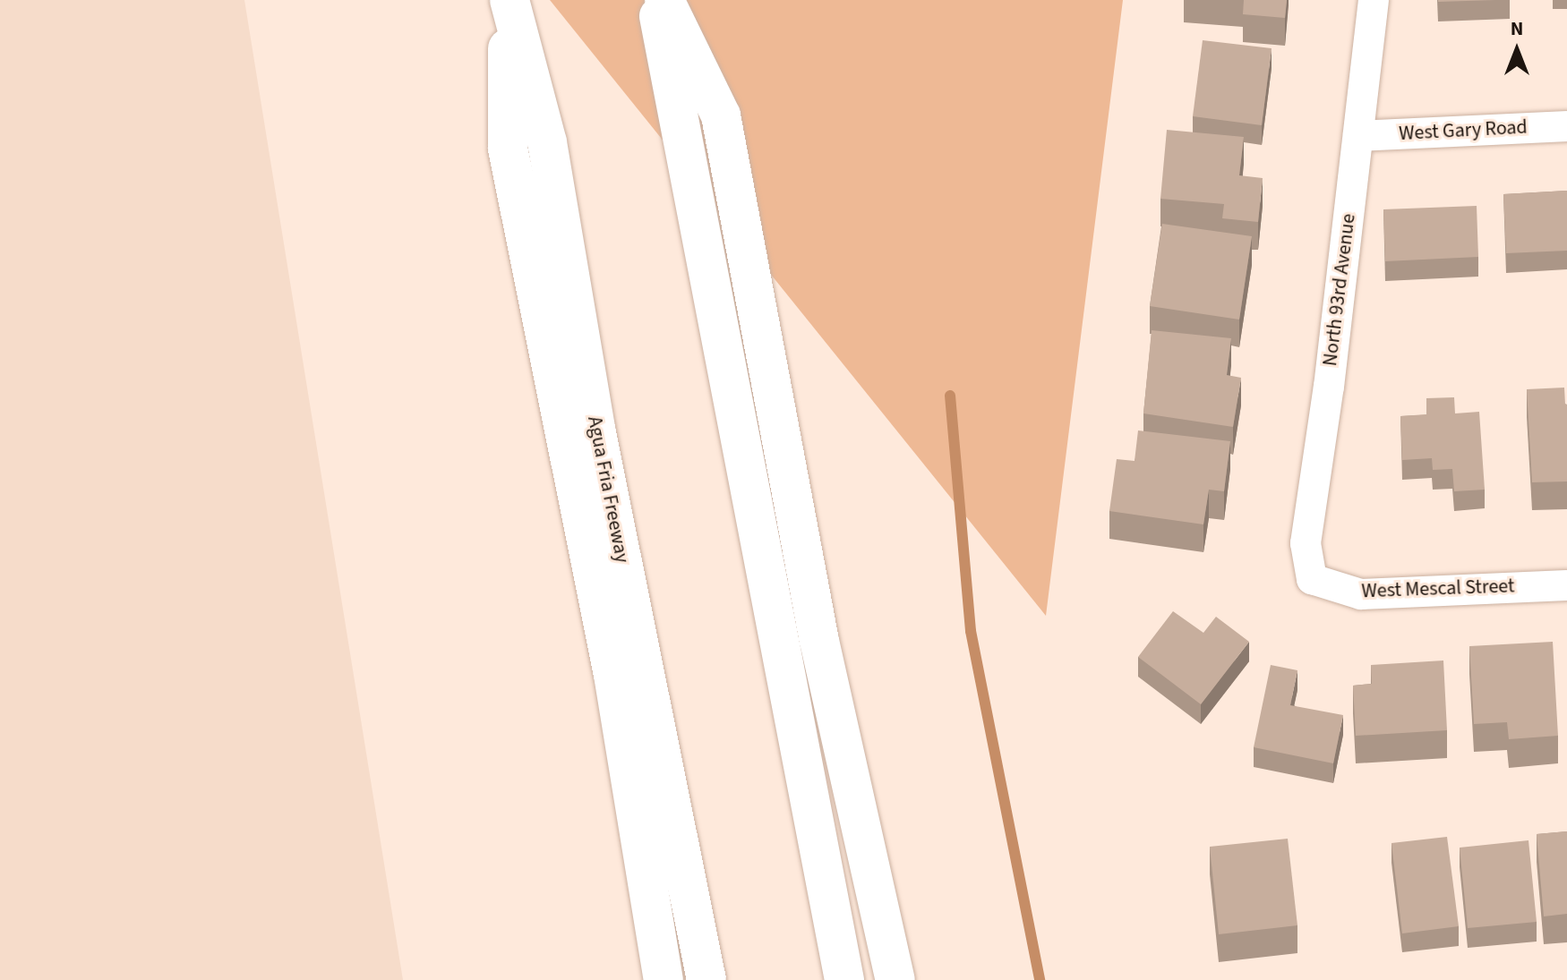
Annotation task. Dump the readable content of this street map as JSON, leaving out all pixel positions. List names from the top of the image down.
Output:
{
  "streets": {
    "highway": ["Agua Fria Freeway"],
    "street": ["West Gary Road", "North 93rd Avenue", "West Mescal Street"]
  },
  "crossings": [
    ["West Gary Road", "North 93rd Avenue"],
    ["North 93rd Avenue", "West Mescal Street"]
  ],
  "north": "top"
}
